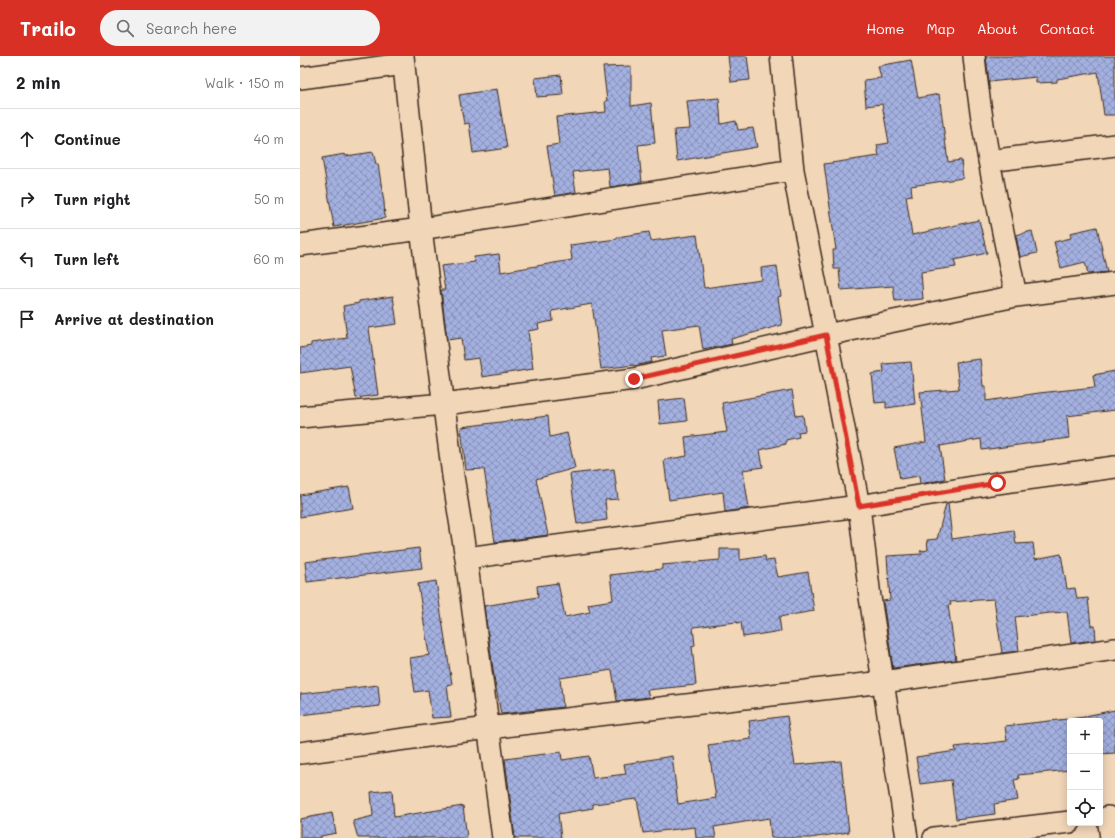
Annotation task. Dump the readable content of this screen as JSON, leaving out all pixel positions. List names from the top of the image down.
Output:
{
  "page": {
    "header": "Trailo",
    "search": "Search here",
    "nav": [
      "Home",
      "Map",
      "About",
      "Contact"
    ],
    "heading": ["2 min", "Walk · 150 m"],
    "list": [
      ["Continue", "40 m"],
      ["Turn right", "50 m"],
      ["Turn left", "60 m"],
      "Arrive at destination"
    ],
    "map_buttons": ["+", "−"]
  }
}
